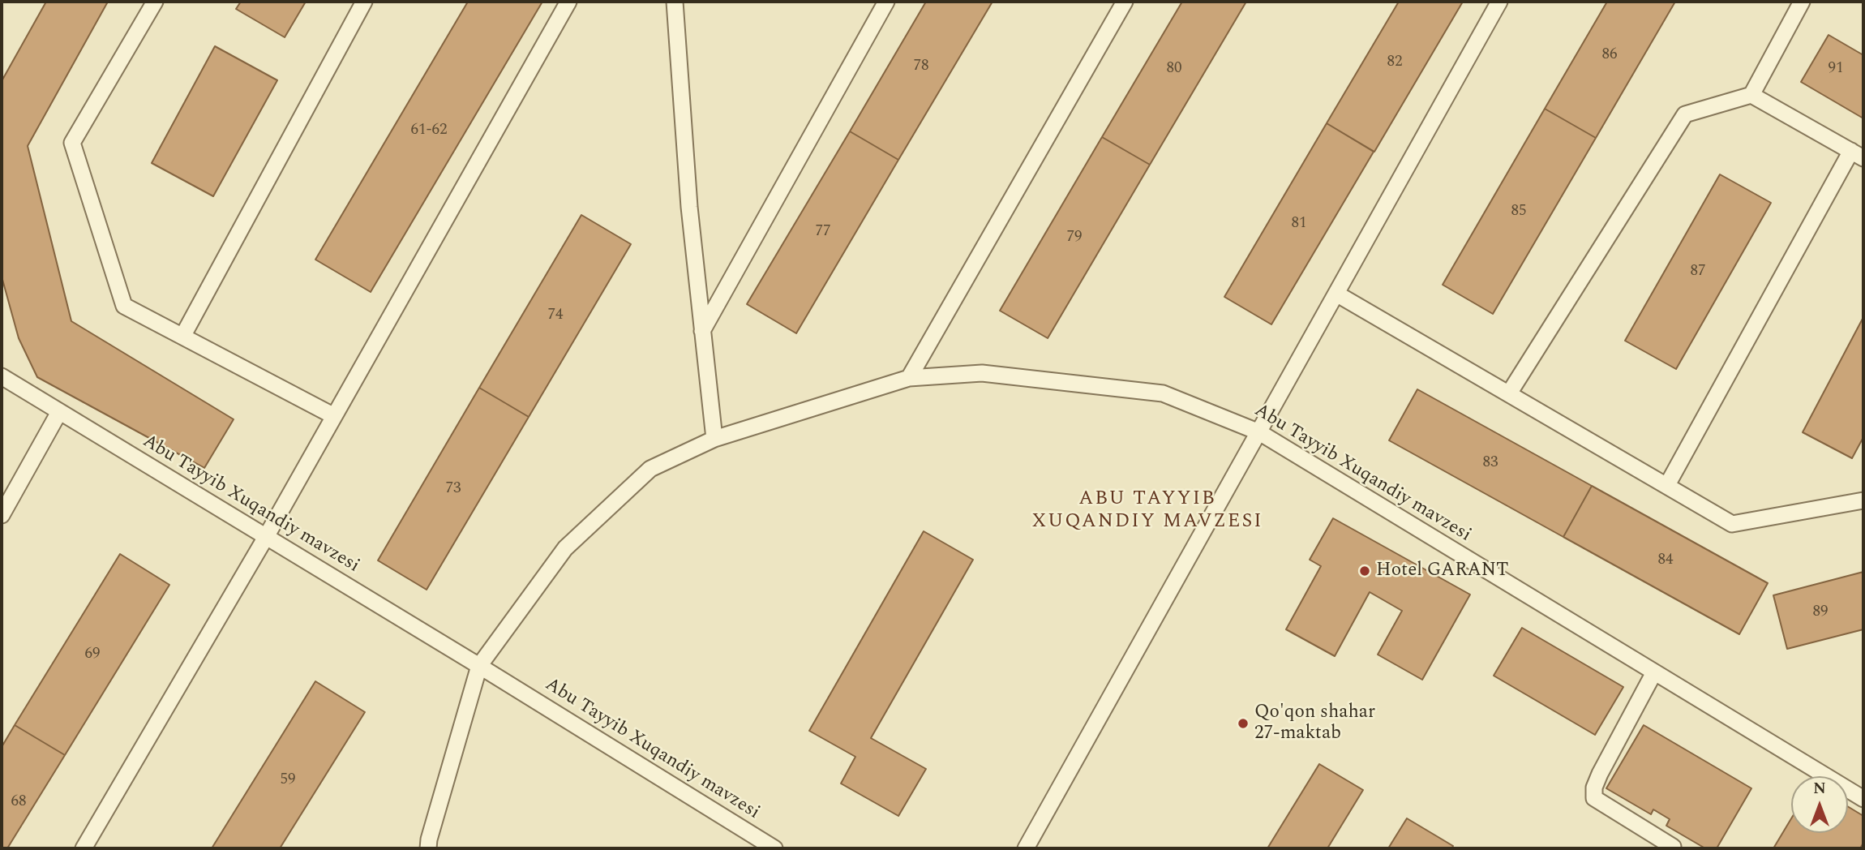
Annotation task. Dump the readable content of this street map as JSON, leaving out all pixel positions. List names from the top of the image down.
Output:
{
  "streets": {
    "lane": ["Abu Tayyib Xuqandiy mavzesi"]
  },
  "districts": ["ABU TAYYIB XUQANDIY MAVZESI"],
  "places": ["Hotel GARANT", "Qo'qon shahar 27-maktab"],
  "house_numbers": [
    "86",
    "82",
    "78",
    "80",
    "91",
    "61-62",
    "85",
    "81",
    "77",
    "79",
    "87",
    "74",
    "83",
    "73",
    "84",
    "89",
    "69",
    "59",
    "68"
  ],
  "north": "top"
}
